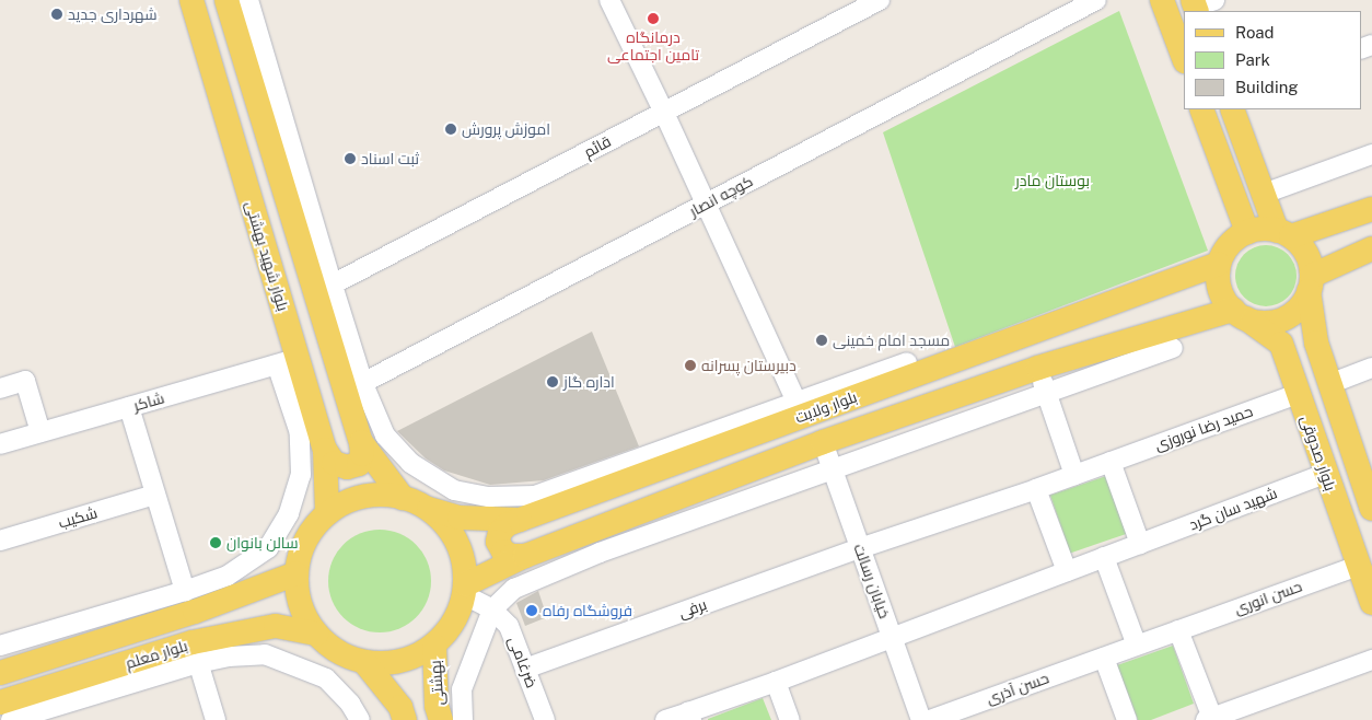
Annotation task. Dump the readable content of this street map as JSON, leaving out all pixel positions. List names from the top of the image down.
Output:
{
  "streets": {
    "main road": [
      "بلوار شهید بهشتی",
      "بلوار ولایت",
      "بلوار صدوقی",
      "بلوار معلم",
      "بهشتی"
    ],
    "street": [
      "قائم",
      "کوچه انصار",
      "شاکر",
      "حمید رضا نوروزی",
      "شهید سان گرد",
      "شکیب",
      "خیابان رسالت",
      "حسن انوری",
      "برفی",
      "ضرغامی",
      "حسن آذری"
    ]
  },
  "crossings": [
    ["بلوار شهید بهشتی", "شاکر"],
    ["بلوار شهید بهشتی", "بلوار ولایت"],
    ["بلوار شهید بهشتی", "بلوار معلم"],
    ["بلوار شهید بهشتی", "ضرغامی"],
    ["بلوار شهید بهشتی", "بهشتی"],
    ["بلوار ولایت", "بلوار صدوقی"],
    ["بلوار ولایت", "بلوار معلم"],
    ["بلوار ولایت", "ضرغامی"],
    ["بلوار ولایت", "بهشتی"],
    ["حمید رضا نوروزی", "بلوار صدوقی"],
    ["بلوار صدوقی", "شهید سان گرد"],
    ["بلوار صدوقی", "حسن انوری"],
    ["خیابان رسالت", "برفی"],
    ["حسن انوری", "حسن آذری"],
    ["برفی", "ضرغامی"],
    ["بلوار معلم", "ضرغامی"],
    ["بلوار معلم", "بهشتی"],
    ["ضرغامی", "بهشتی"]
  ],
  "parks": ["بوستان مادر"],
  "places": [
    "شهرداری جدید",
    "درمانگاه تامین اجتماعی",
    "اموزش پرورش",
    "ثبت اسناد",
    "مسجد امام خمینی",
    "دبیرستان پسرانه",
    "اداره گاز",
    "سالن بانوان",
    "فروشگاه رفاه"
  ],
  "legend": ["Road", "Park", "Building"]
}
